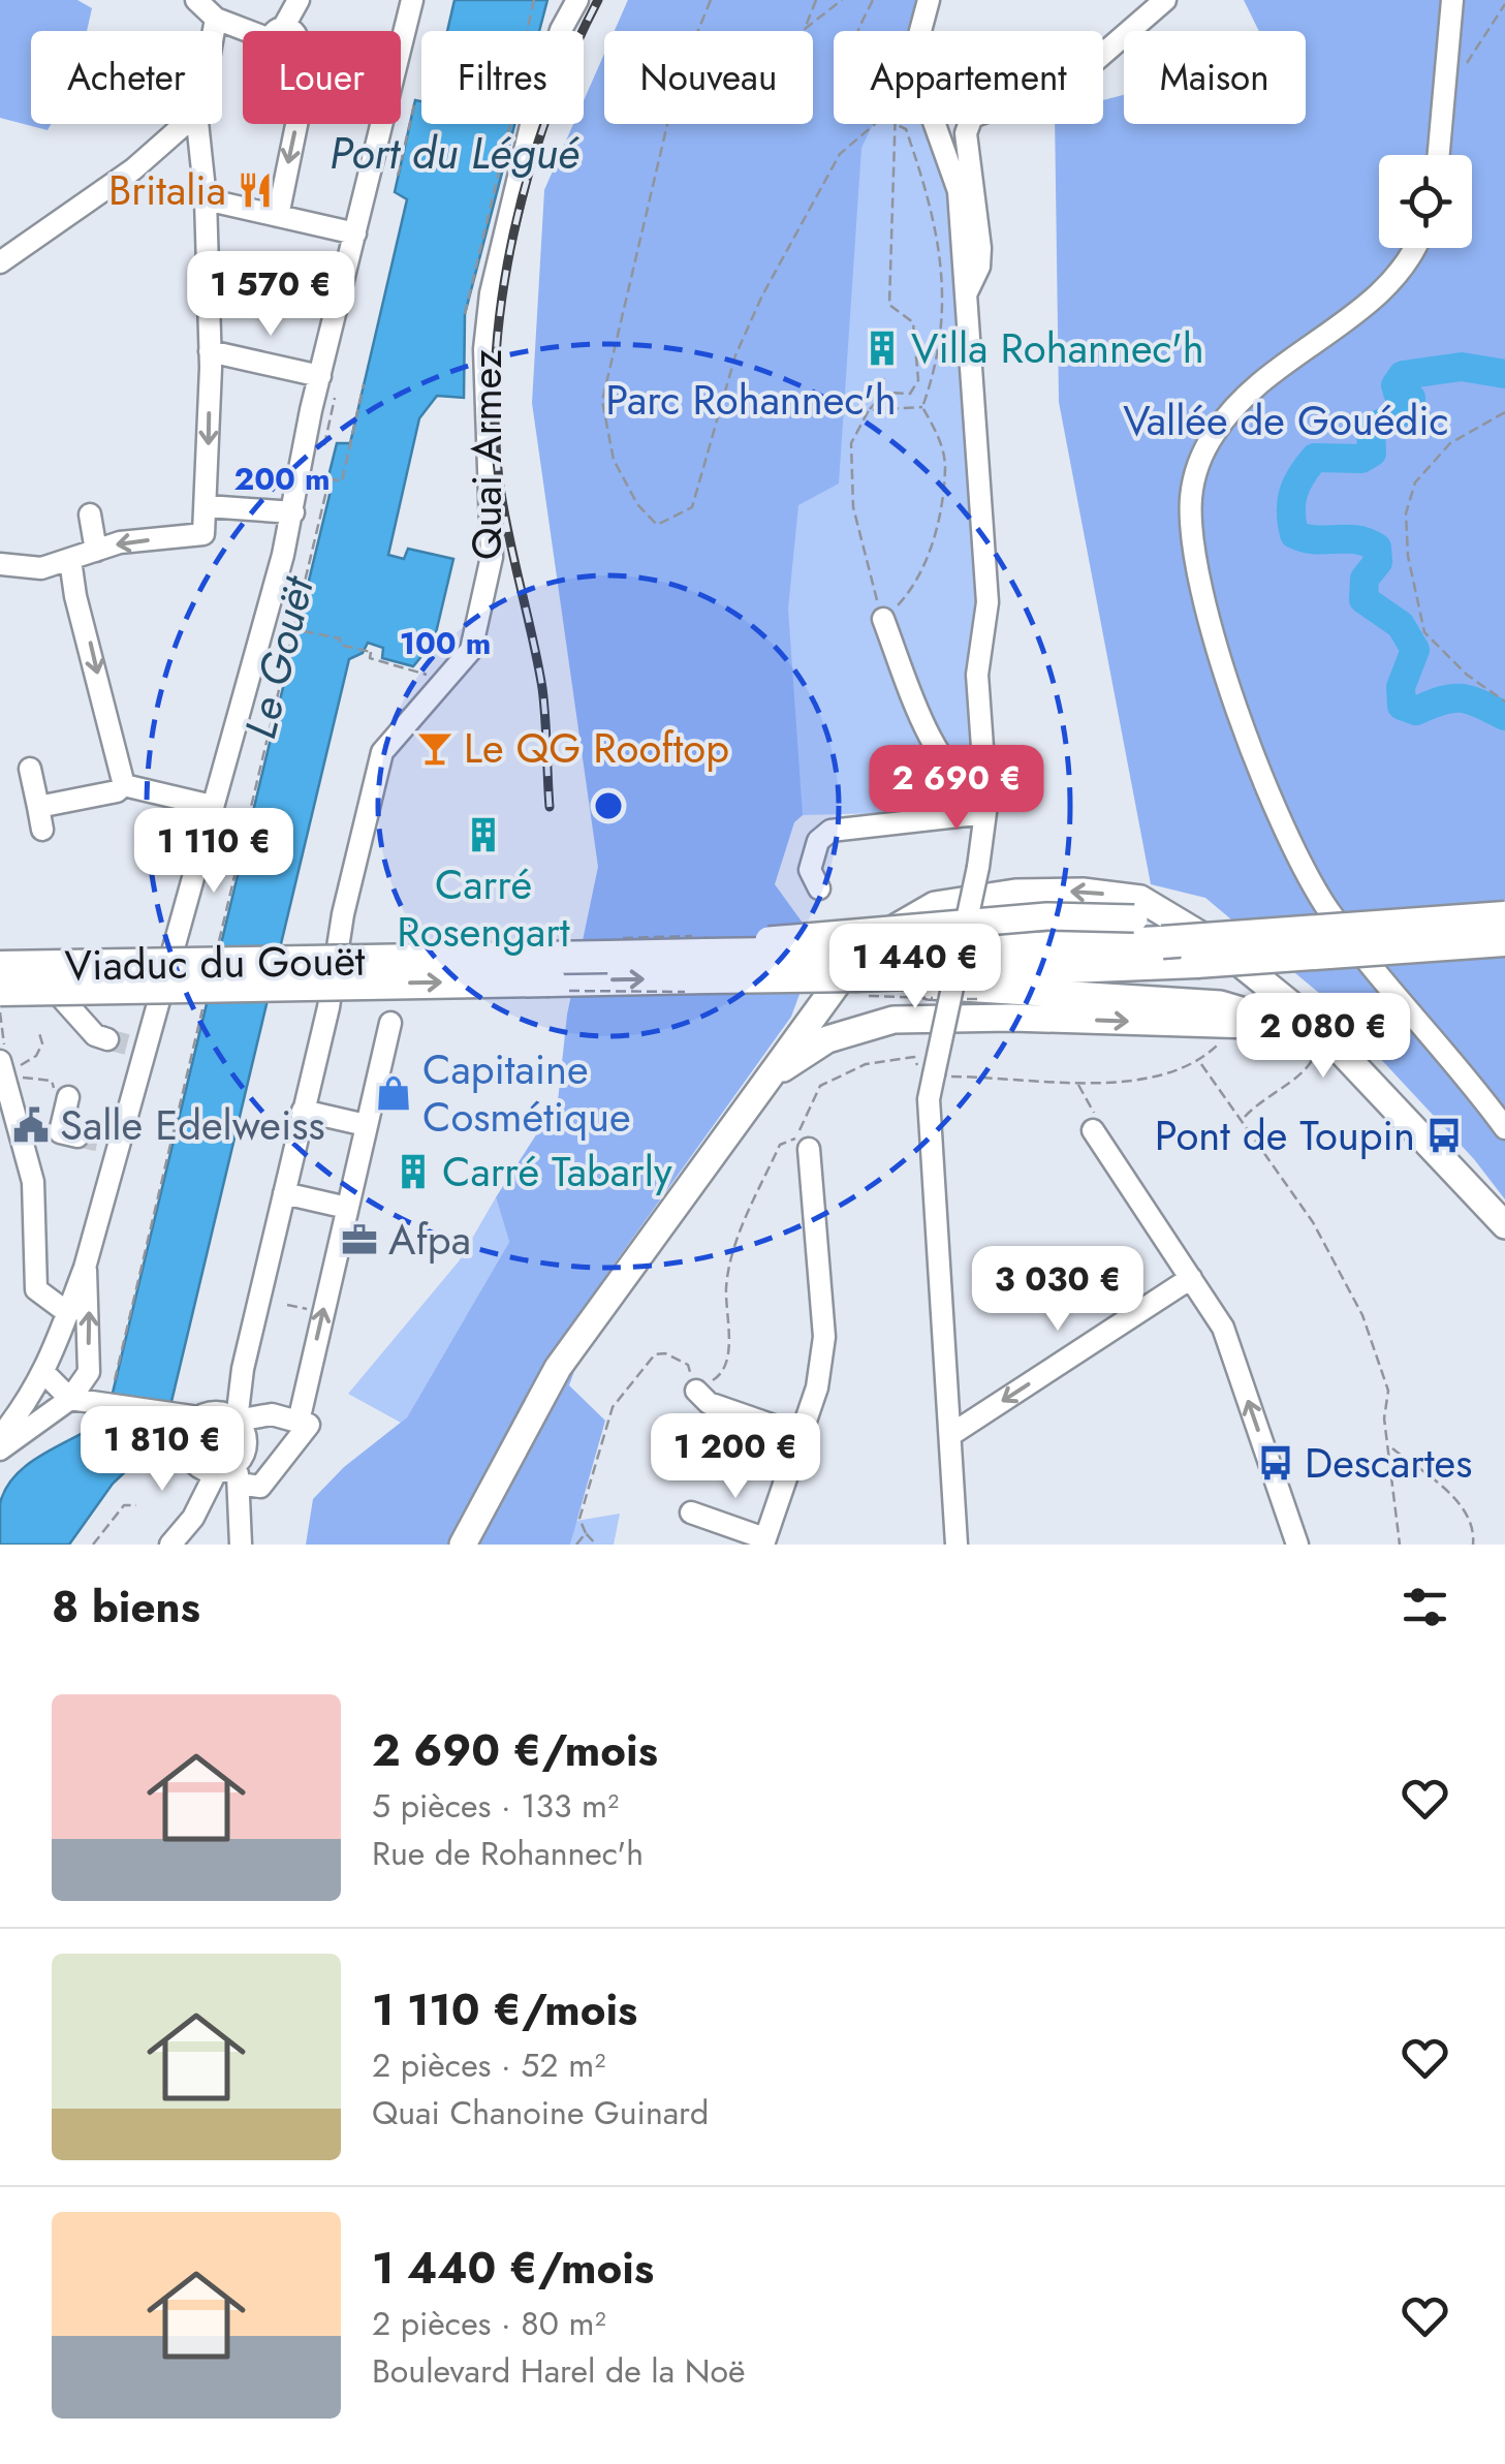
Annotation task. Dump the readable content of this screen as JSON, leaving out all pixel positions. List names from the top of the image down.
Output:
{
  "streets": {
    "highway": ["Viaduc du Gouët"],
    "street": ["Quai Armez"]
  },
  "water": ["Port du Légué", "Le Gouët"],
  "parks": ["Parc Rohannec'h", "Vallée de Gouédic"],
  "places": {
    "restaurant": ["Britalia"],
    "building": ["Villa Rohannec'h", "Carré Rosengart", "Carré Tabarly"],
    "bar": ["Le QG Rooftop"],
    "shop": ["Capitaine Cosmétique"],
    "public building": ["Salle Edelweiss"],
    "bus stop": ["Pont de Toupin", "Descartes"],
    "office": ["Afpa"]
  },
  "page": {
    "chip": [
      "Acheter",
      "Louer",
      "Filtres",
      "Nouveau",
      "Appartement",
      "Maison"
    ],
    "price": [
      "1 570 €",
      "2 690 €",
      "1 110 €",
      "1 440 €",
      "2 080 €",
      "3 030 €",
      "1 810 €",
      "1 200 €"
    ],
    "heading": "8 biens",
    "list": [
      {
        "name": "2 690 €/mois",
        "note": "5 pièces · 133 m² · Rue de Rohannec'h"
      },
      {
        "name": "1 110 €/mois",
        "note": "2 pièces · 52 m² · Quai Chanoine Guinard"
      },
      {
        "name": "1 440 €/mois",
        "note": "2 pièces · 80 m² · Boulevard Harel de la Noë"
      }
    ]
  },
  "rings": ["200 m", "100 m"]
}
